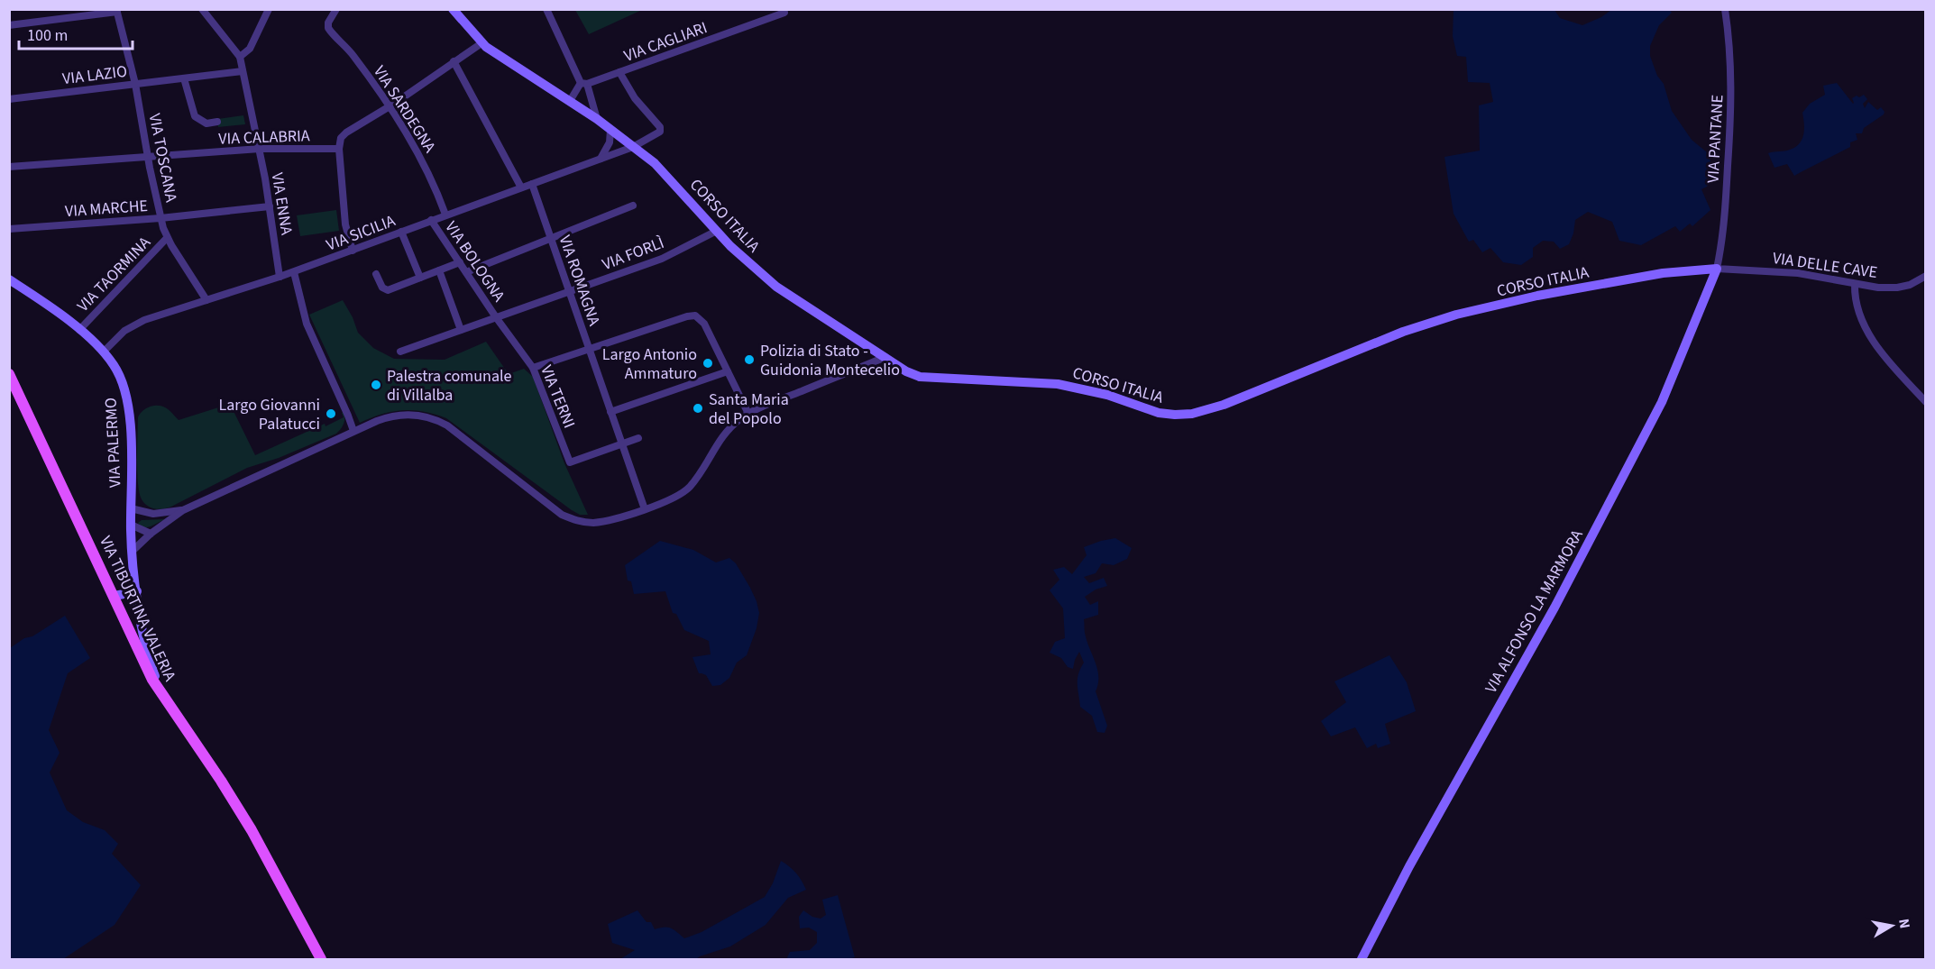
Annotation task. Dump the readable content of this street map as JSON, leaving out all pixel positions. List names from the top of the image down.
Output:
{
  "streets": {
    "main road": ["VIA TIBURTINA VALERIA"],
    "street": [
      "VIA CAGLIARI",
      "VIA LAZIO",
      "VIA SARDEGNA",
      "VIA CALABRIA",
      "VIA PANTANE",
      "VIA TOSCANA",
      "VIA ENNA",
      "VIA MARCHE",
      "CORSO ITALIA",
      "VIA SICILIA",
      "VIA FORLÌ",
      "VIA BOLOGNA",
      "VIA DELLE CAVE",
      "VIA TAORMINA",
      "VIA ROMAGNA",
      "VIA TERNI",
      "VIA PALERMO",
      "VIA ALFONSO LA MARMORA"
    ]
  },
  "crossings": [
    ["VIA CAGLIARI", "VIA SICILIA"],
    ["VIA LAZIO", "VIA TOSCANA"],
    ["VIA LAZIO", "VIA ENNA"],
    ["VIA SARDEGNA", "VIA SICILIA"],
    ["VIA CALABRIA", "VIA TOSCANA"],
    ["VIA CALABRIA", "VIA ENNA"],
    ["VIA PANTANE", "CORSO ITALIA"],
    ["VIA PANTANE", "VIA DELLE CAVE"],
    ["VIA PANTANE", "VIA ALFONSO LA MARMORA"],
    ["VIA TOSCANA", "VIA MARCHE"],
    ["VIA TOSCANA", "VIA SICILIA"],
    ["VIA TOSCANA", "VIA TAORMINA"],
    ["VIA ENNA", "VIA MARCHE"],
    ["VIA ENNA", "VIA SICILIA"],
    ["CORSO ITALIA", "VIA SICILIA"],
    ["CORSO ITALIA", "VIA FORLÌ"],
    ["CORSO ITALIA", "VIA DELLE CAVE"],
    ["CORSO ITALIA", "VIA ALFONSO LA MARMORA"],
    ["VIA SICILIA", "VIA BOLOGNA"],
    ["VIA SICILIA", "VIA ROMAGNA"],
    ["VIA SICILIA", "VIA PALERMO"],
    ["VIA FORLÌ", "VIA BOLOGNA"],
    ["VIA FORLÌ", "VIA ROMAGNA"],
    ["VIA FORLÌ", "VIA TERNI"],
    ["VIA BOLOGNA", "VIA TERNI"],
    ["VIA DELLE CAVE", "VIA ALFONSO LA MARMORA"],
    ["VIA TAORMINA", "VIA PALERMO"],
    ["VIA ROMAGNA", "VIA TERNI"],
    ["VIA PALERMO", "VIA TIBURTINA VALERIA"]
  ],
  "places": [
    "Polizia di Stato - Guidonia Montecelio",
    "Largo Antonio Ammaturo",
    "Palestra comunale di Villalba",
    "Santa Maria del Popolo",
    "Largo Giovanni Palatucci"
  ],
  "scale_bar": "100 m",
  "north": "right"
}
